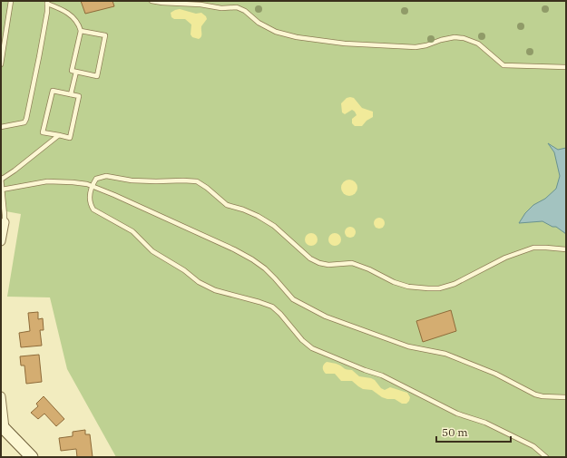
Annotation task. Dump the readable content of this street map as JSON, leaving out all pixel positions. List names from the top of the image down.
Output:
{
  "scale_bar": "50 m"
}
